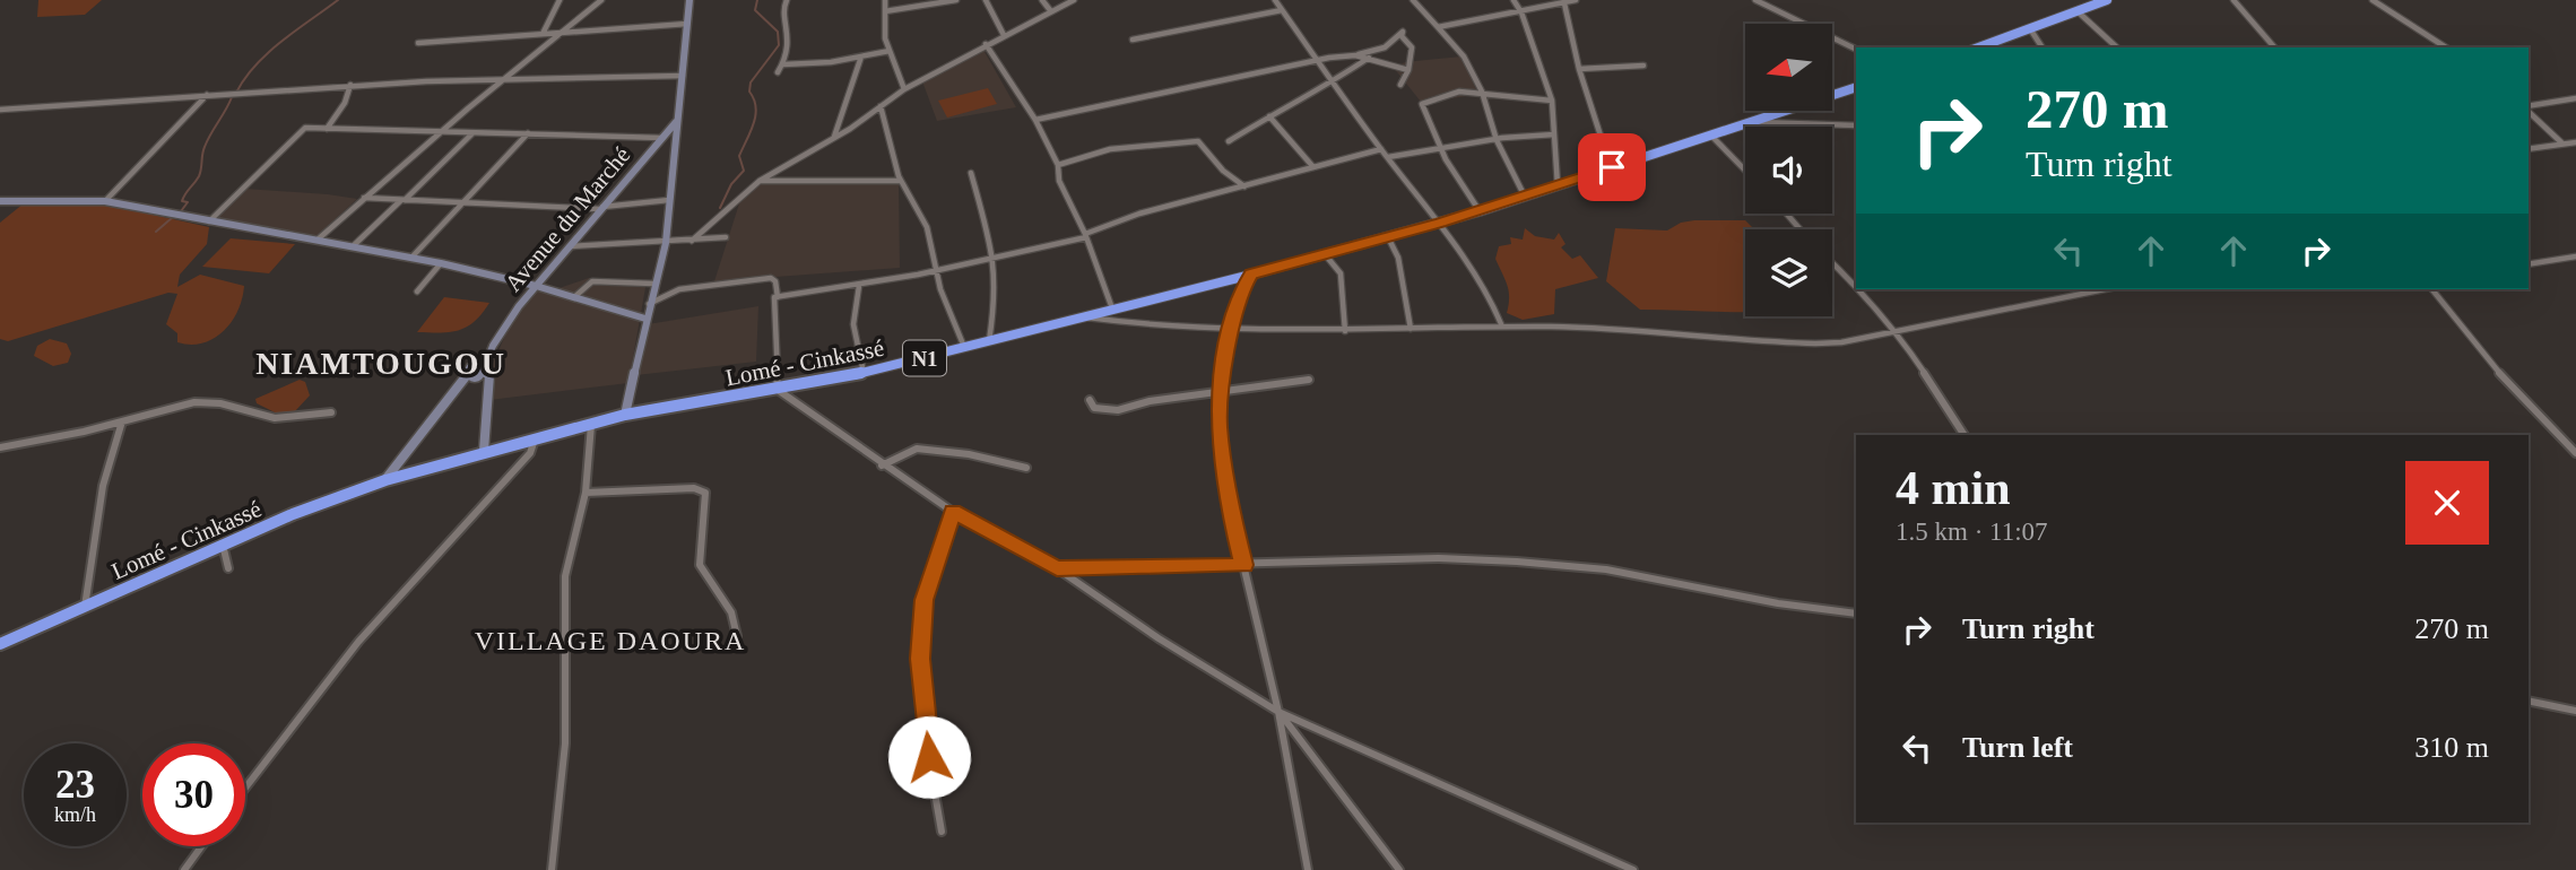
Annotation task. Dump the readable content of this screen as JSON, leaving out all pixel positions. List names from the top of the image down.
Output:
{
  "streets": {
    "highway": ["N1", "Lomé - Cinkassé"],
    "main road": ["Avenue du Marché"]
  },
  "districts": ["NIAMTOUGOU", "VILLAGE DAOURA"],
  "north": "left",
  "page": {
    "turn": ["270 m", "Turn right"],
    "heading": ["4 min", "1.5 km · 11:07"],
    "list": [
      {
        "name": "Turn right",
        "value": "270 m"
      },
      {
        "name": "Turn left",
        "value": "310 m"
      }
    ],
    "speed": "23 km/h",
    "limit": "30"
  }
}
